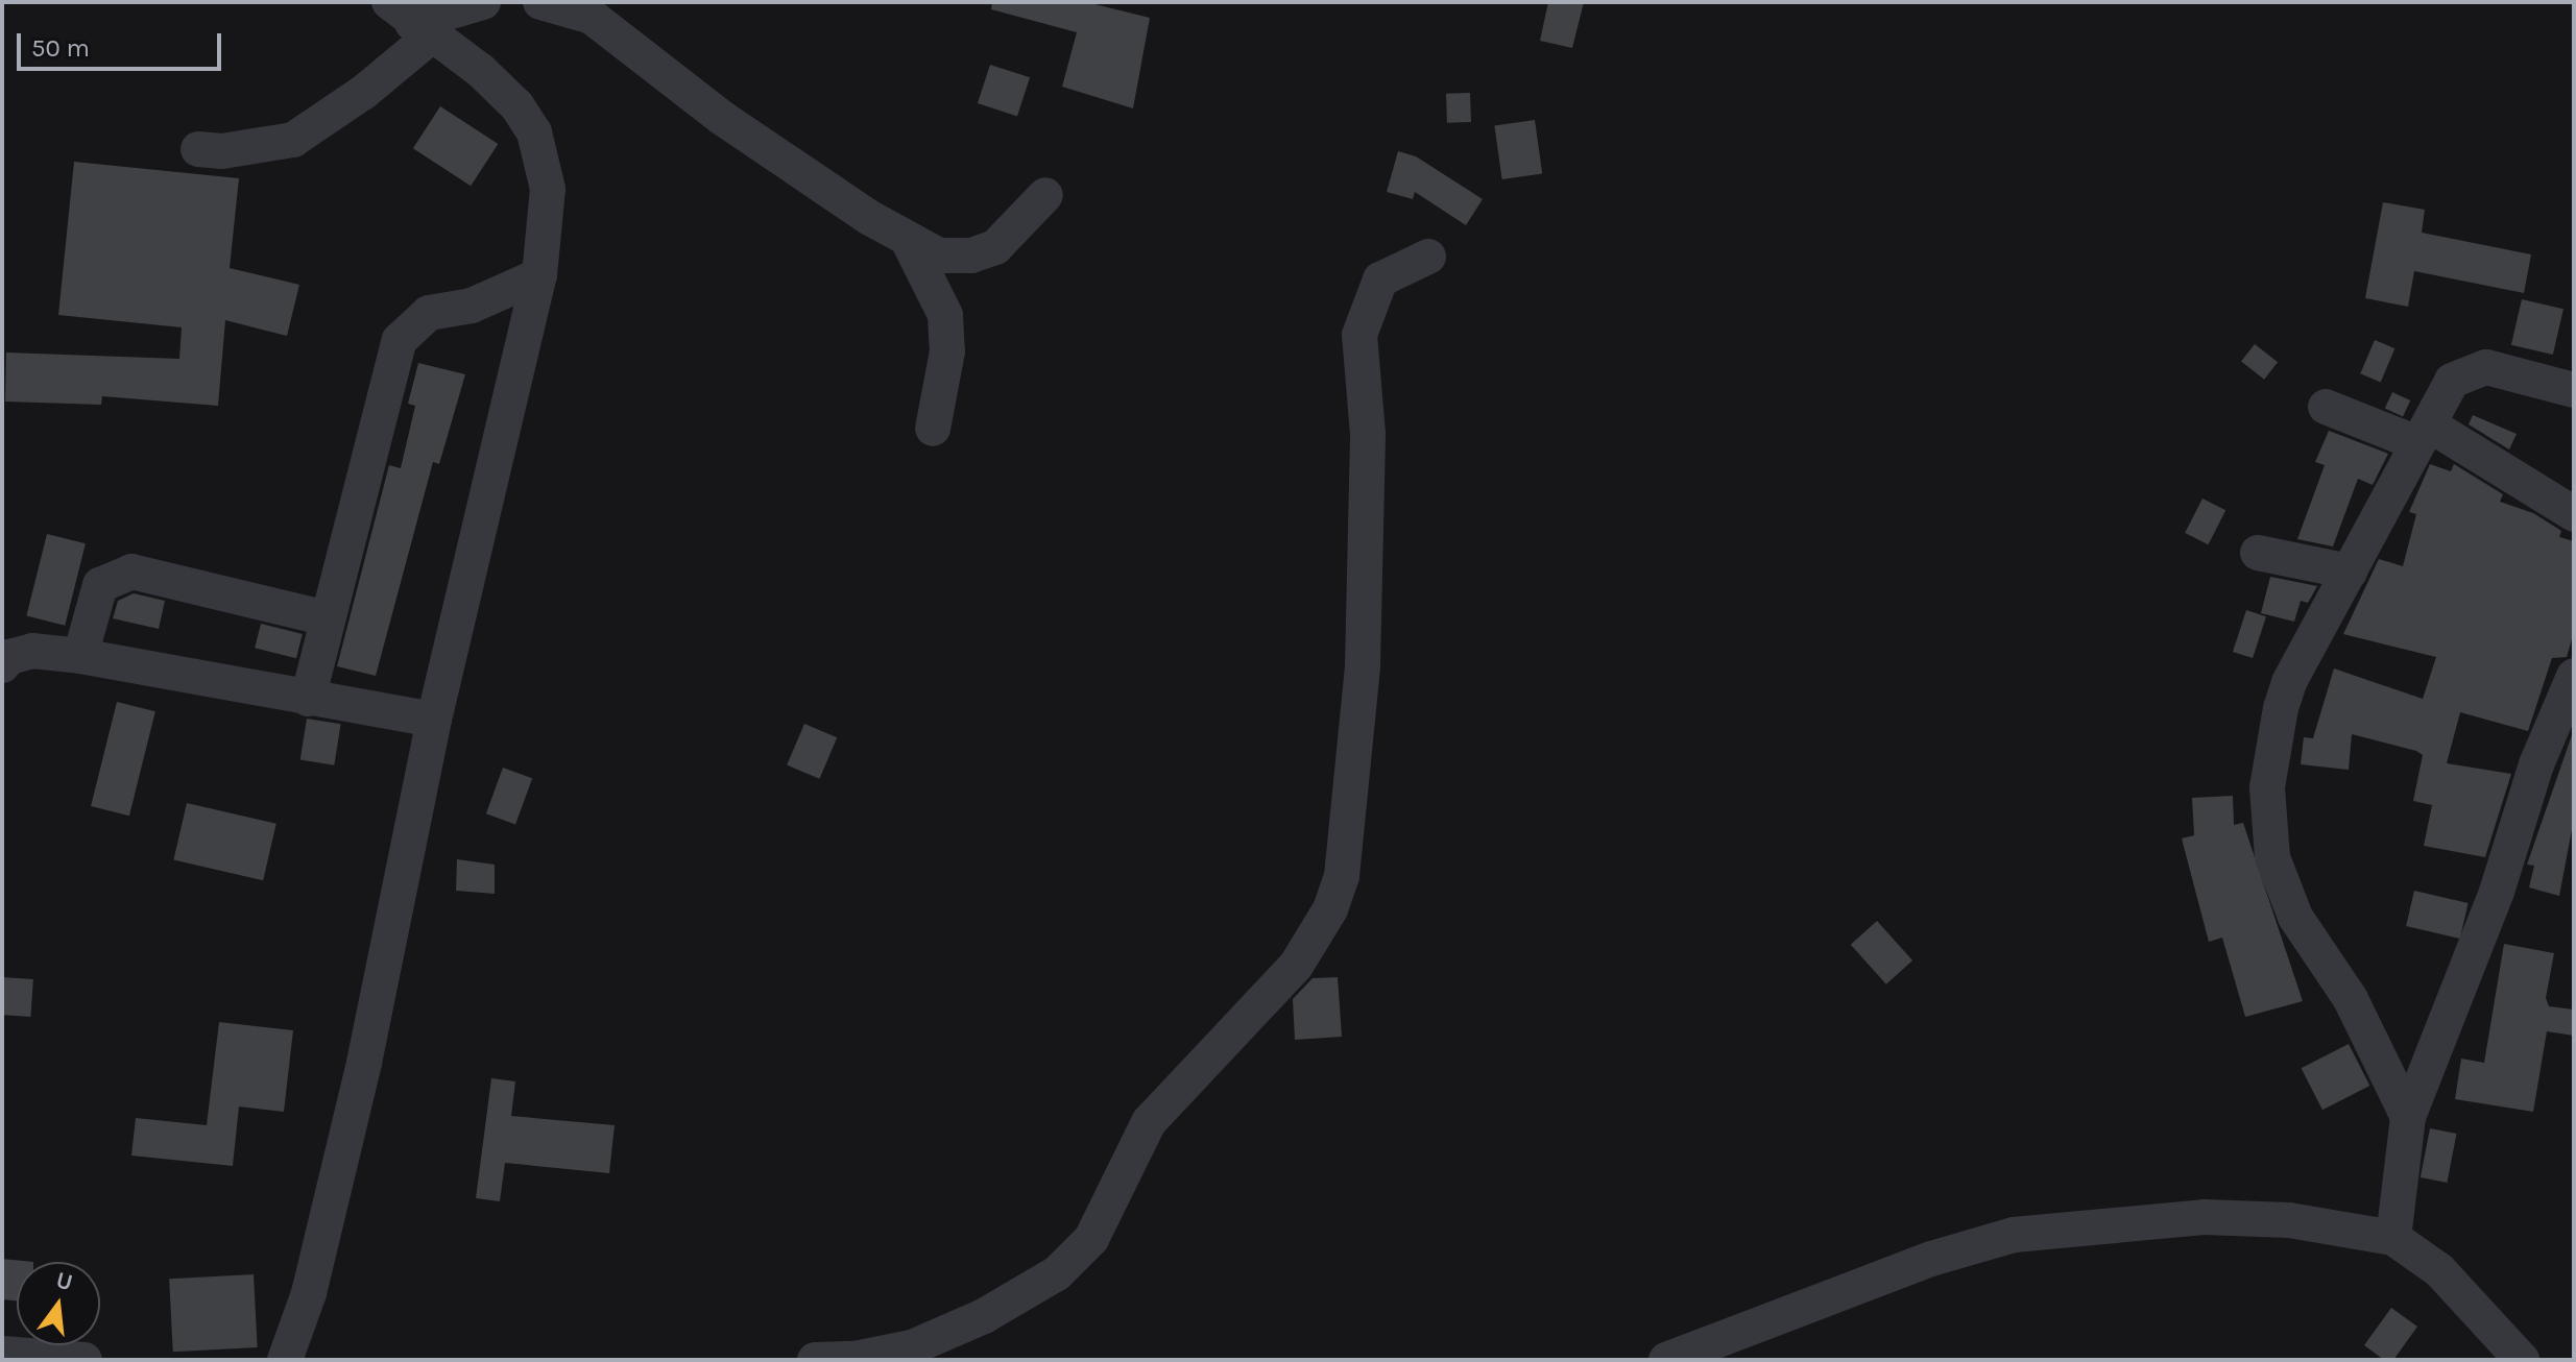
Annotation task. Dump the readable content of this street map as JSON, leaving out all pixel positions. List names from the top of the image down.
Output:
{
  "scale_bar": "50 m",
  "north": "top"
}
